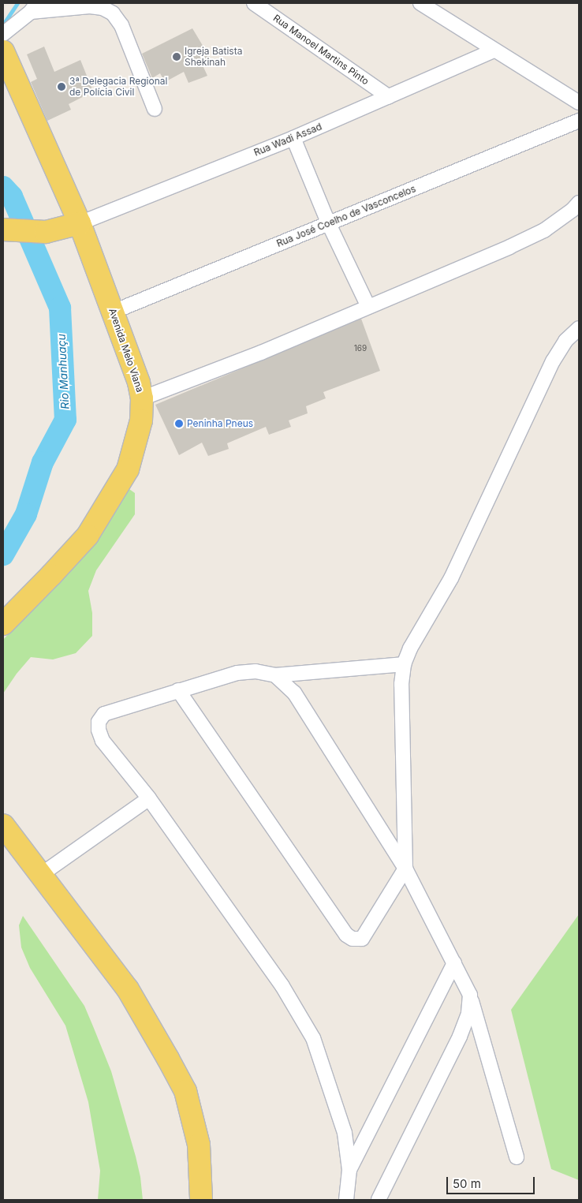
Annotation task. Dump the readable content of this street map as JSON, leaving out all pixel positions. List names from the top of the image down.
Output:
{
  "streets": {
    "main road": ["Avenida Melo Viana"],
    "street": ["Rua Manoel Martins Pinto", "Rua Wadi Assad", "Rua José Coelho de Vasconcelos"]
  },
  "crossings": [
    ["Rua Manoel Martins Pinto", "Rua Wadi Assad"],
    ["Rua Wadi Assad", "Avenida Melo Viana"],
    ["Rua José Coelho de Vasconcelos", "Avenida Melo Viana"]
  ],
  "water": ["Rio Manhuaçu"],
  "places": ["Igreja Batista Shekinah", "3ª Delegacia Regional de Polícia Civil", "Peninha Pneus"],
  "house_numbers": ["169"],
  "scale_bar": "50 m"
}
